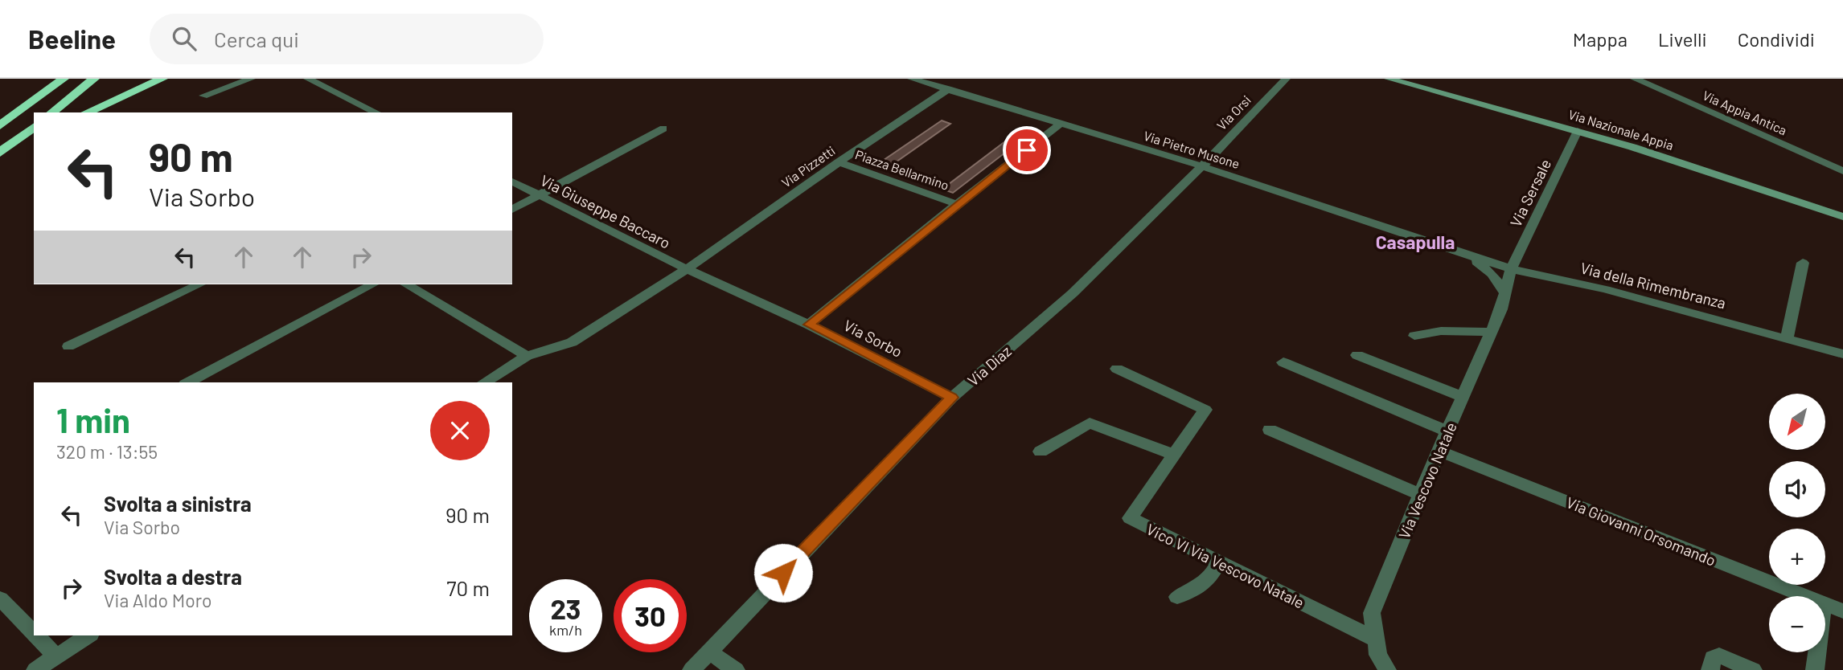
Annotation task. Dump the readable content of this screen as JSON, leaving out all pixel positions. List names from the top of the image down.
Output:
{
  "streets": {
    "main road": ["Via Nazionale Appia"],
    "street": [
      "Via Orsi",
      "Via Appia Antica",
      "Via Pietro Musone",
      "Via Pizzetti",
      "Piazza Bellarmino",
      "Via Sersale",
      "Via Giuseppe Baccaro",
      "Via della Rimembranza",
      "Via Sorbo",
      "Via Diaz",
      "Via Vescovo Natale",
      "Via Giovanni Orsomando",
      "Vico VI Via Vescovo Natale"
    ]
  },
  "crossings": [
    ["Via Orsi", "Via Pietro Musone"],
    ["Via Orsi", "Via Diaz"],
    ["Via Nazionale Appia", "Via Sersale"],
    ["Via Pietro Musone", "Via Pizzetti"],
    ["Via Pietro Musone", "Via Sersale"],
    ["Via Pietro Musone", "Via della Rimembranza"],
    ["Via Pietro Musone", "Via Diaz"],
    ["Via Pietro Musone", "Via Vescovo Natale"],
    ["Via Pizzetti", "Piazza Bellarmino"],
    ["Via Pizzetti", "Via Giuseppe Baccaro"],
    ["Via Pizzetti", "Via Sorbo"],
    ["Via Sersale", "Via della Rimembranza"],
    ["Via Sersale", "Via Vescovo Natale"],
    ["Via Giuseppe Baccaro", "Via Sorbo"],
    ["Via della Rimembranza", "Via Vescovo Natale"],
    ["Via Sorbo", "Via Diaz"],
    ["Via Vescovo Natale", "Via Giovanni Orsomando"],
    ["Via Vescovo Natale", "Vico VI Via Vescovo Natale"]
  ],
  "districts": ["Casapulla"],
  "north": "bottom left",
  "page": {
    "header": "Beeline",
    "search": "Cerca qui",
    "nav": ["Mappa", "Livelli", "Condividi"],
    "turn": ["90 m", "Via Sorbo"],
    "heading": ["1 min", "320 m · 13:55"],
    "map_buttons": ["+", "−"],
    "list": [
      {
        "name": "Svolta a sinistra",
        "note": "Via Sorbo",
        "value": "90 m"
      },
      {
        "name": "Svolta a destra",
        "note": "Via Aldo Moro",
        "value": "70 m"
      }
    ],
    "speed": "23 km/h",
    "limit": "30"
  }
}
